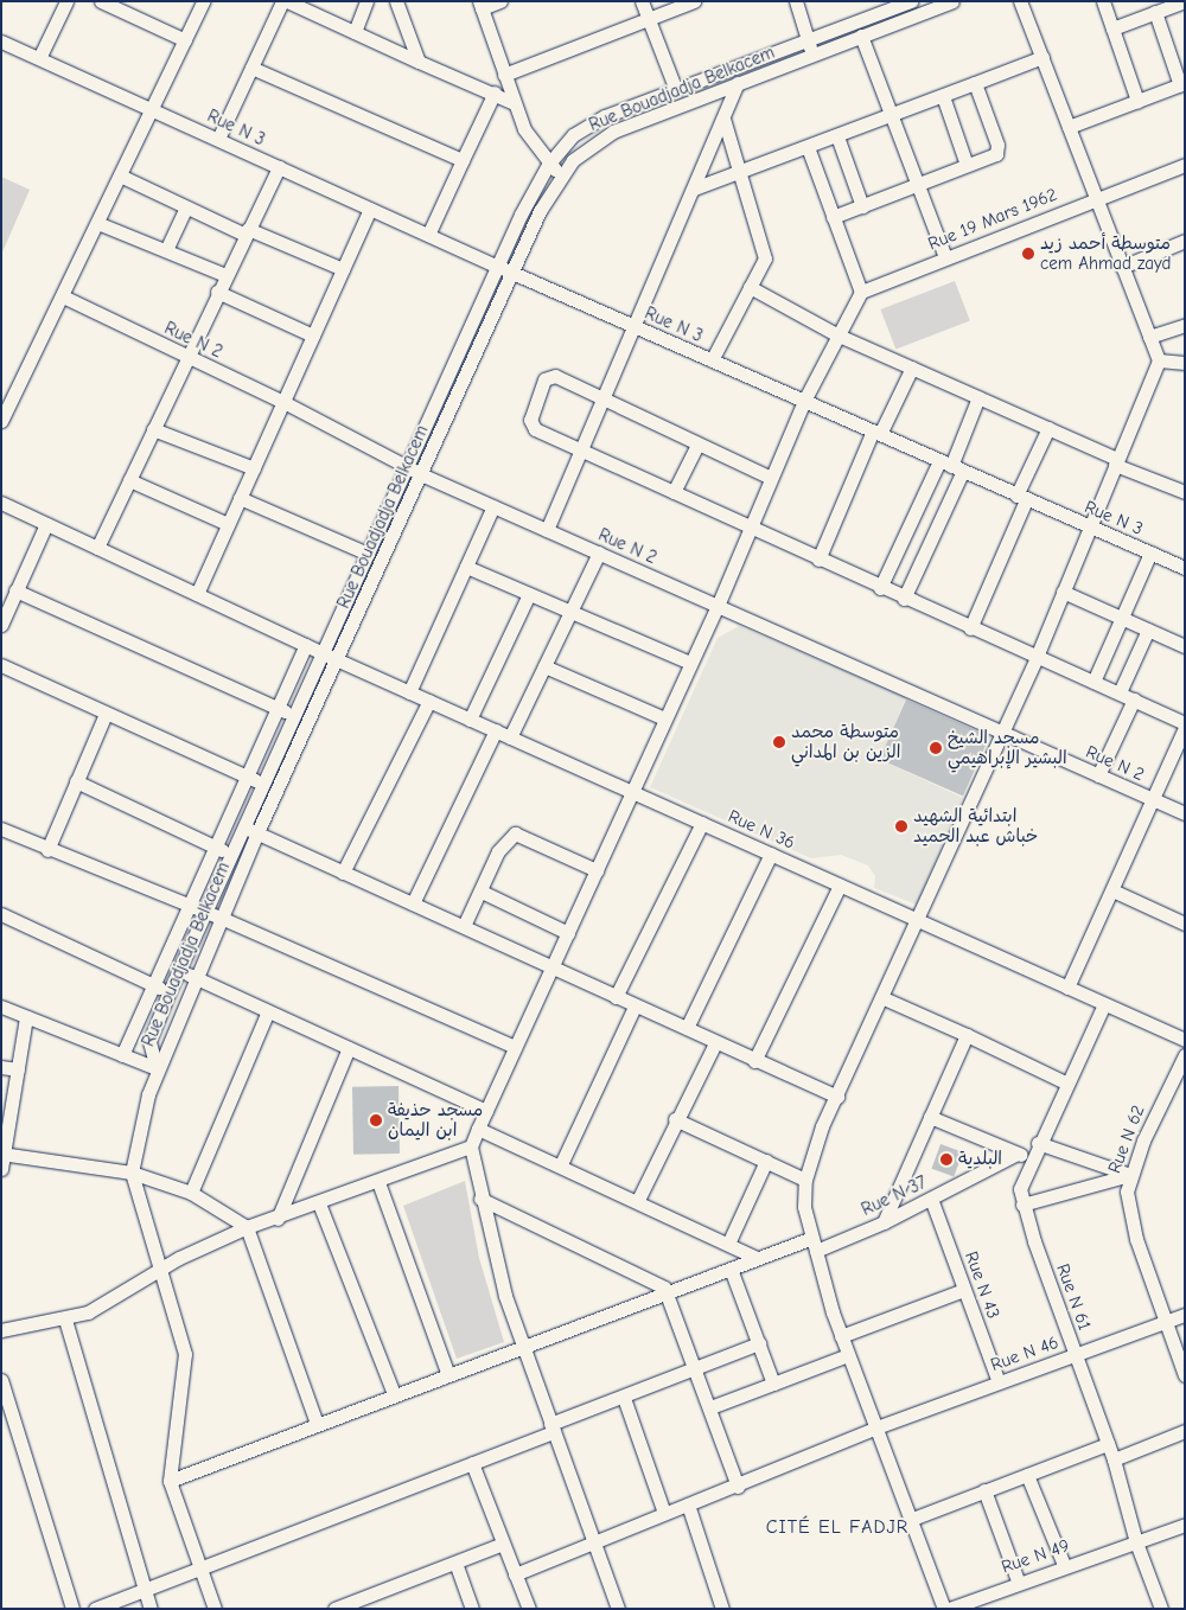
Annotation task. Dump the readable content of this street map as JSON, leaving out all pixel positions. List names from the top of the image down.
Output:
{
  "streets": {
    "street": [
      "Rue Bouadjadja Belkacem",
      "Rue N 3",
      "Rue 19 Mars 1962",
      "Rue N 2",
      "Rue N 36",
      "Rue N 62",
      "Rue N 37",
      "Rue N 43",
      "Rue N 61",
      "Rue N 46",
      "Rue N 49"
    ]
  },
  "crossings": [
    ["Rue Bouadjadja Belkacem", "Rue N 3"],
    ["Rue Bouadjadja Belkacem", "Rue N 2"],
    ["Rue Bouadjadja Belkacem", "Rue N 36"],
    ["Rue N 36", "Rue N 61"],
    ["Rue N 62", "Rue N 46"],
    ["Rue N 37", "Rue N 43"],
    ["Rue N 37", "Rue N 61"],
    ["Rue N 43", "Rue N 46"],
    ["Rue N 61", "Rue N 46"],
    ["Rue N 61", "Rue N 49"]
  ],
  "districts": ["CITÉ EL FADJR"],
  "places": [
    "متوسطة أحمد زيد cem Ahmad zayd",
    "متوسطة محمد الزين بن المداني",
    "مسجد الشيخ البشير الإبراهيمي",
    "ابتدائية الشهيد خباش عبد الحميد",
    "مسجد حذيفة ابن اليمان",
    "البلدية"
  ]
}
